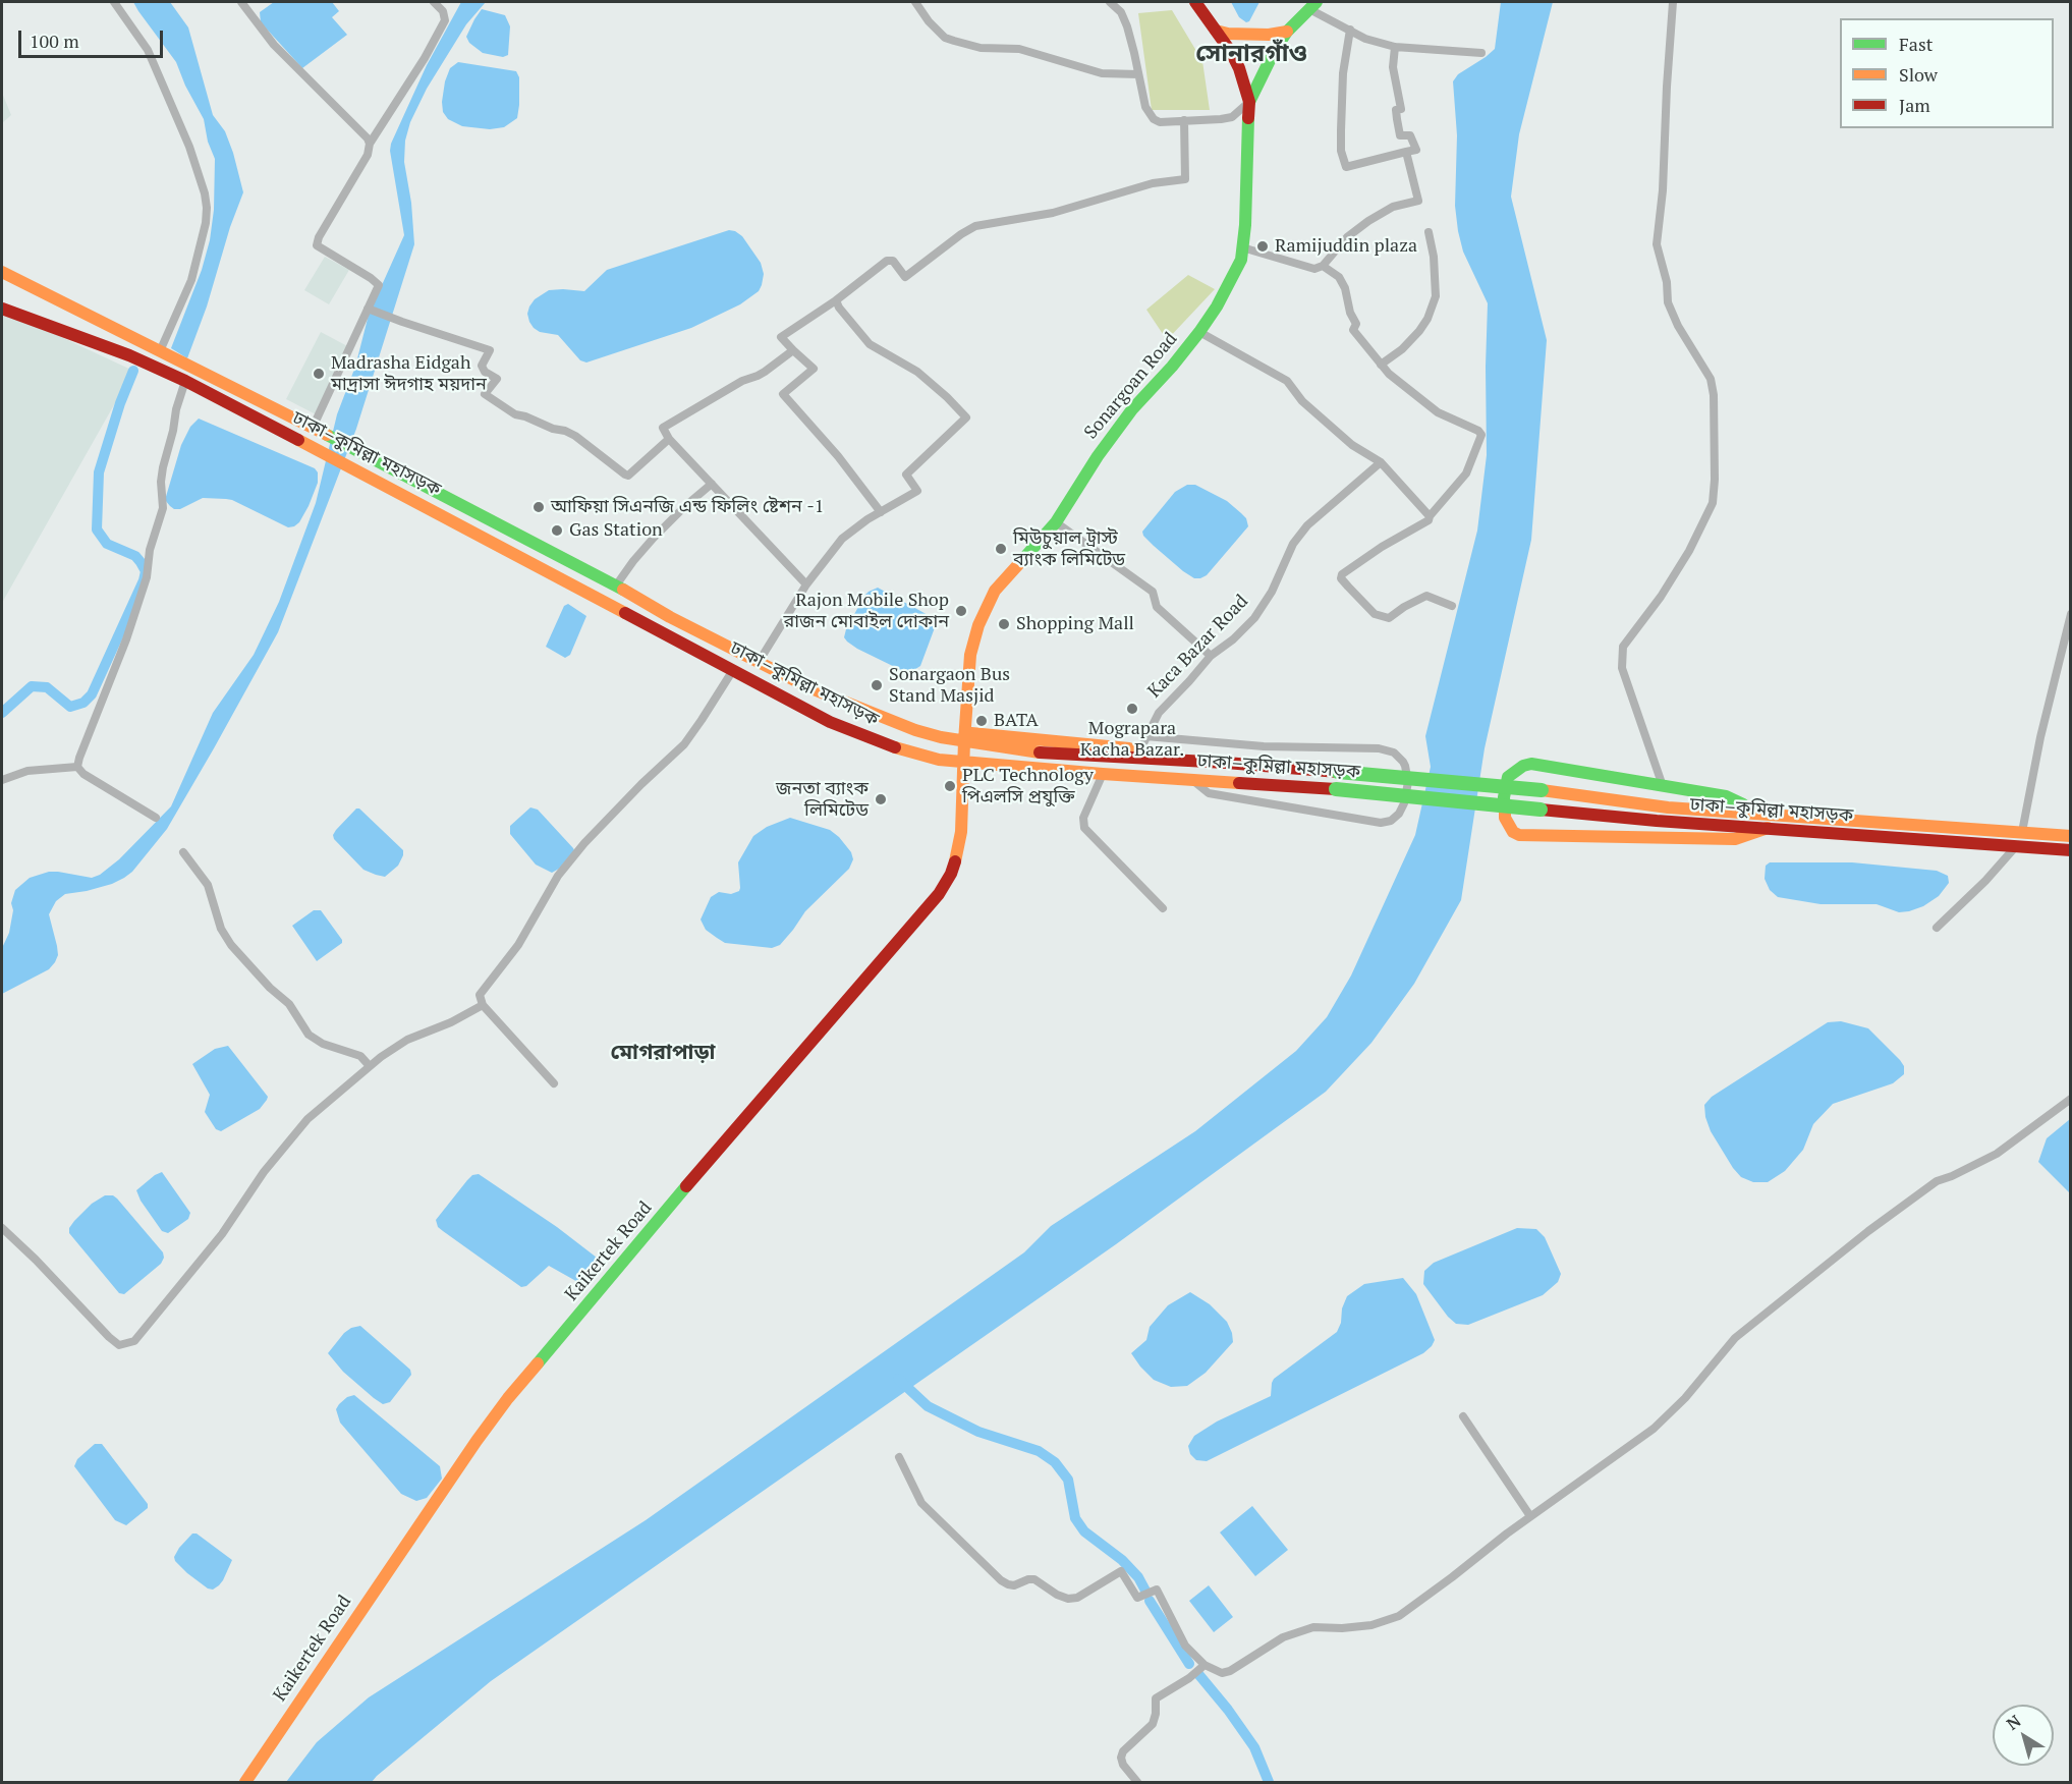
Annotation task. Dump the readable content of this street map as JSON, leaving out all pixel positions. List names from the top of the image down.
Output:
{
  "streets": {
    "main road": ["Sonargoan Road", "ঢাকা–কুমিল্লা মহাসড়ক", "Kaikertek Road"],
    "street": ["Kaca Bazar Road"]
  },
  "crossings": [
    ["Sonargoan Road", "ঢাকা–কুমিল্লা মহাসড়ক"],
    ["Sonargoan Road", "Kaikertek Road"],
    ["ঢাকা–কুমিল্লা মহাসড়ক", "Kaikertek Road"]
  ],
  "districts": ["সোনারগাঁও", "মোগরাপাড়া"],
  "places": [
    "Ramijuddin plaza",
    "Madrasha Eidgah মাদ্রাসা ঈদগাহ ময়দান",
    "আফিয়া সিএনজি এন্ড ফিলিং ষ্টেশন -1",
    "Gas Station",
    "মিউচুয়াল ট্রাস্ট ব্যাংক লিমিটেড",
    "Rajon Mobile Shop রাজন মোবাইল দোকান",
    "Shopping Mall",
    "Sonargaon Bus Stand Masjid",
    "Mograpara Kacha Bazar.",
    "BATA",
    "PLC Technology পিএলসি প্রযুক্তি",
    "জনতা ব্যাংক লিমিটেড"
  ],
  "legend": ["Fast", "Slow", "Jam"],
  "scale_bar": "100 m",
  "north": "top left"
}
